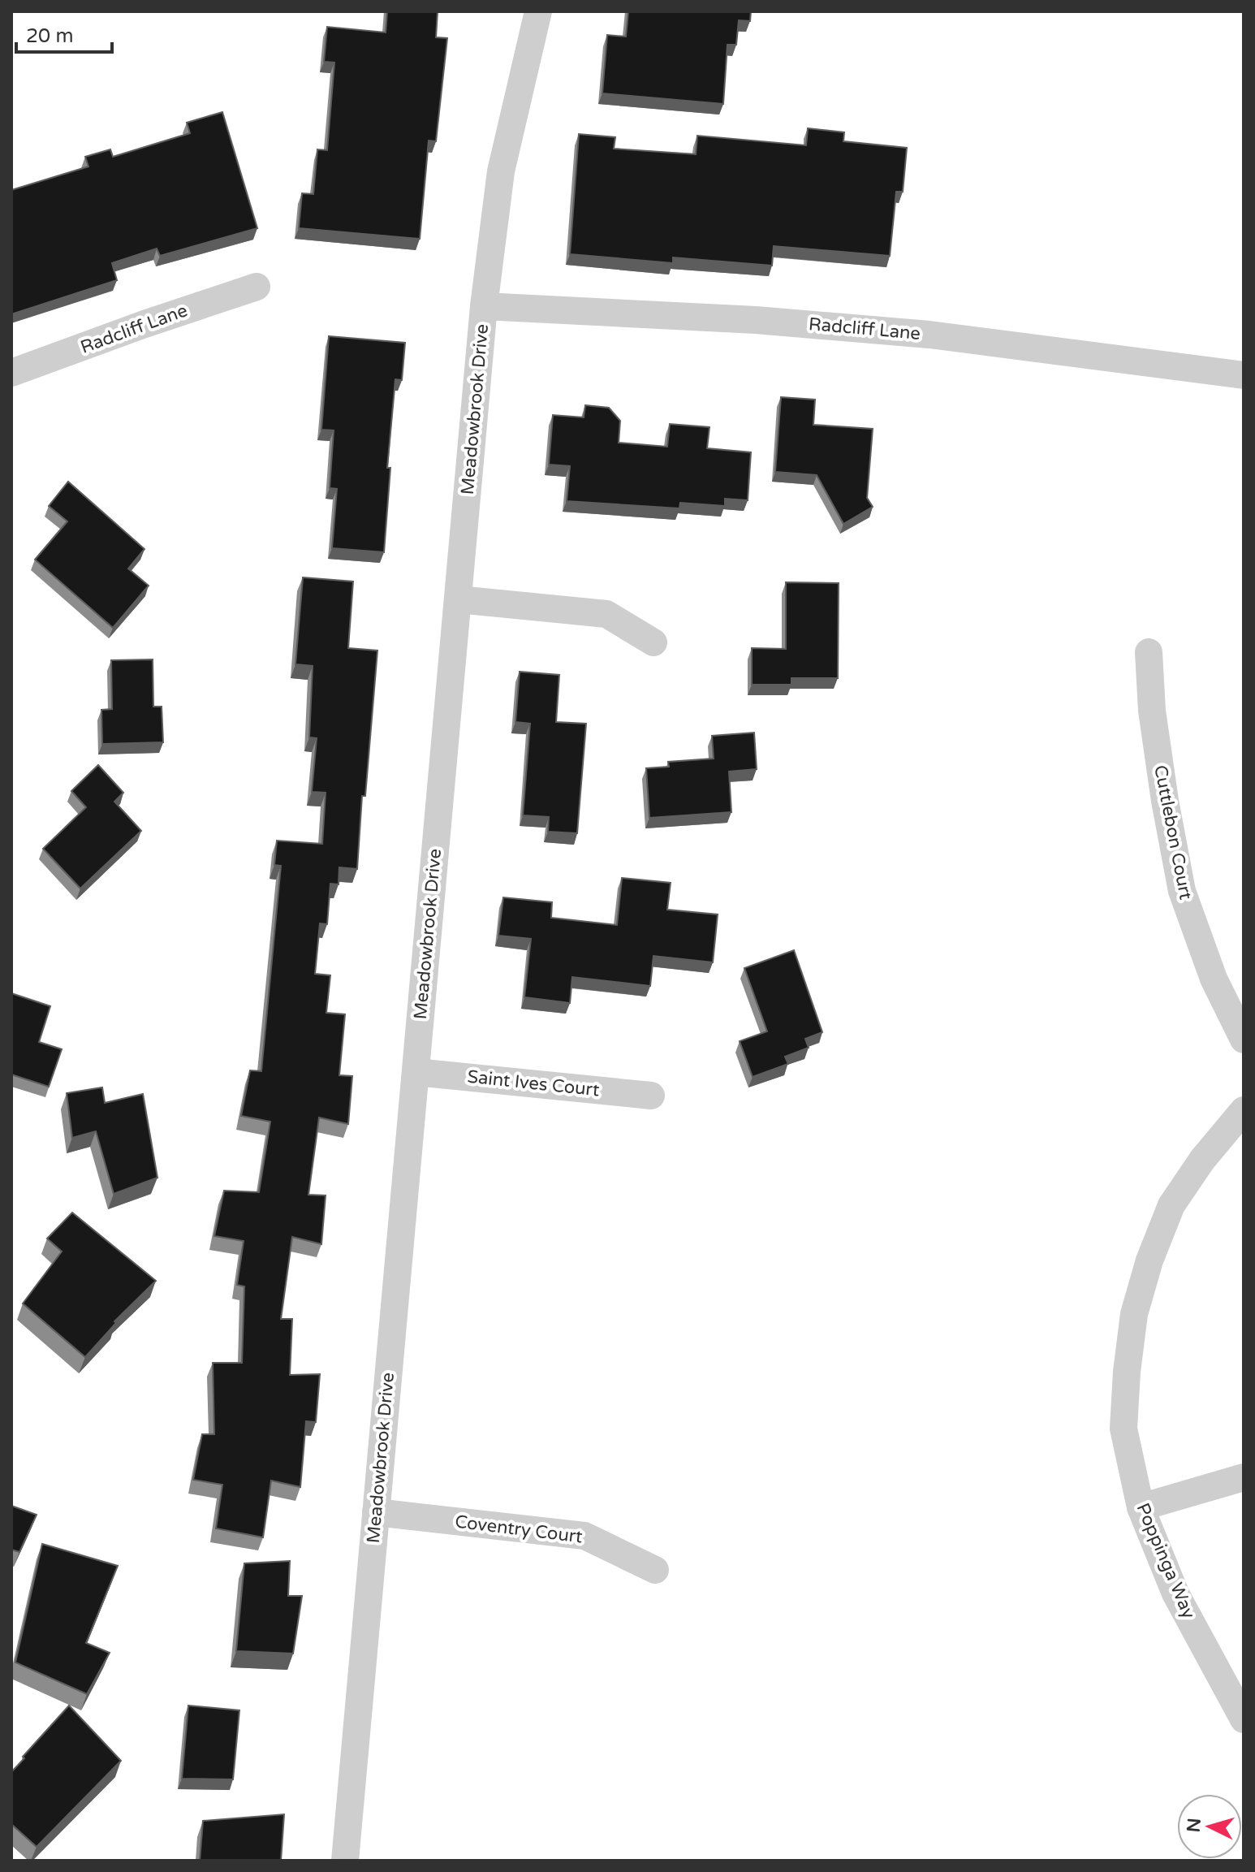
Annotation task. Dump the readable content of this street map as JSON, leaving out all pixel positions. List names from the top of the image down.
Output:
{
  "streets": {
    "street": [
      "Radcliff Lane",
      "Meadowbrook Drive",
      "Cuttlebon Court",
      "Saint Ives Court",
      "Coventry Court",
      "Poppinga Way"
    ]
  },
  "crossings": [
    ["Radcliff Lane", "Meadowbrook Drive"],
    ["Meadowbrook Drive", "Saint Ives Court"],
    ["Meadowbrook Drive", "Coventry Court"]
  ],
  "scale_bar": "20 m",
  "north": "left"
}
